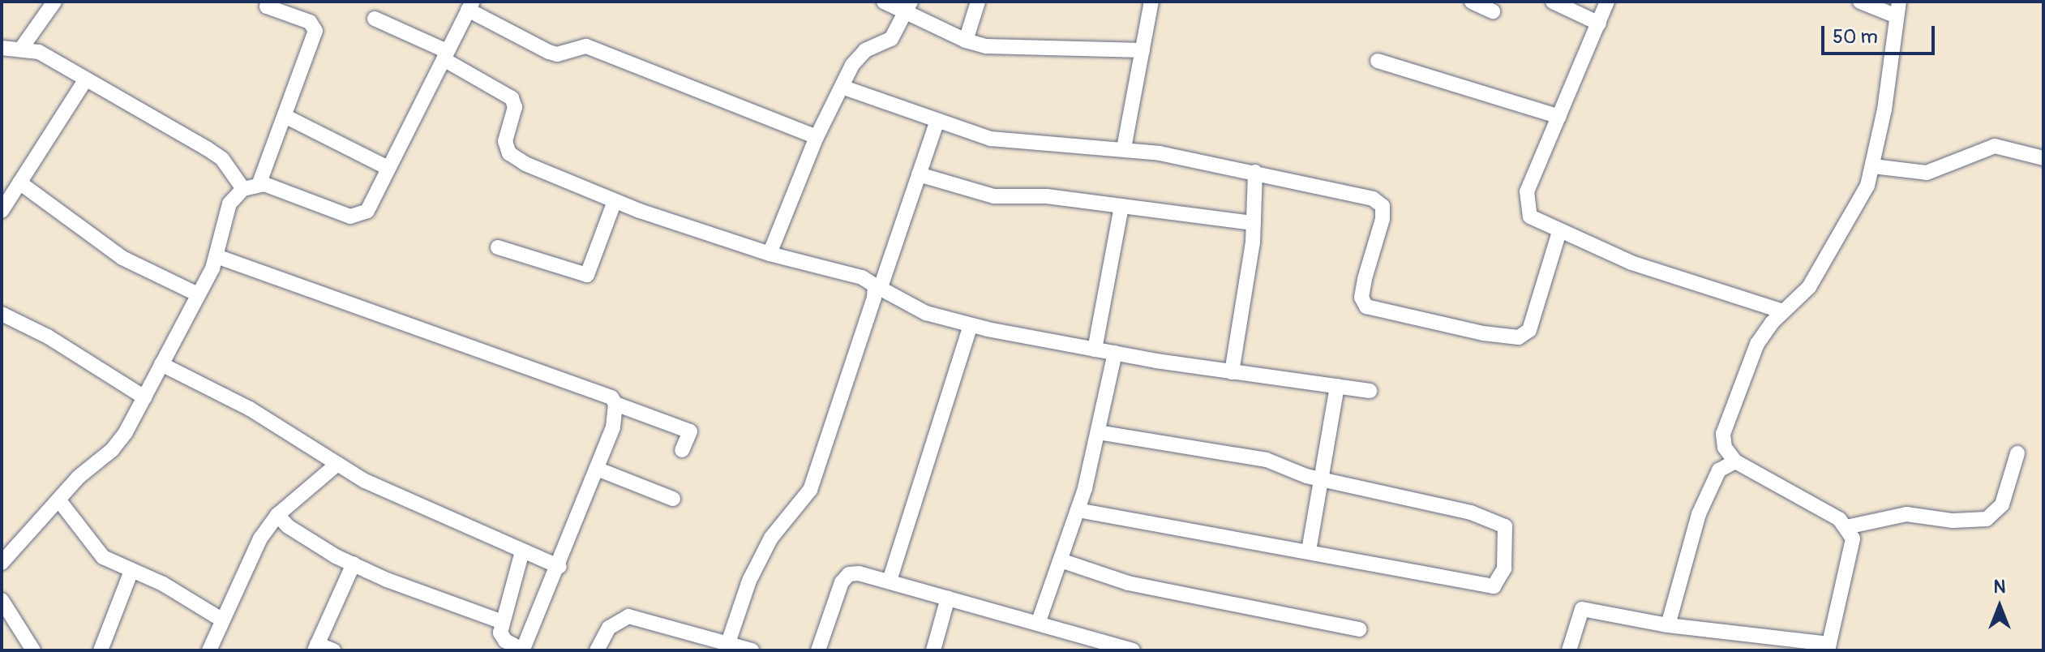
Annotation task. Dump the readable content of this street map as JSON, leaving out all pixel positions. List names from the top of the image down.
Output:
{
  "scale_bar": "50 m",
  "north": "top"
}
